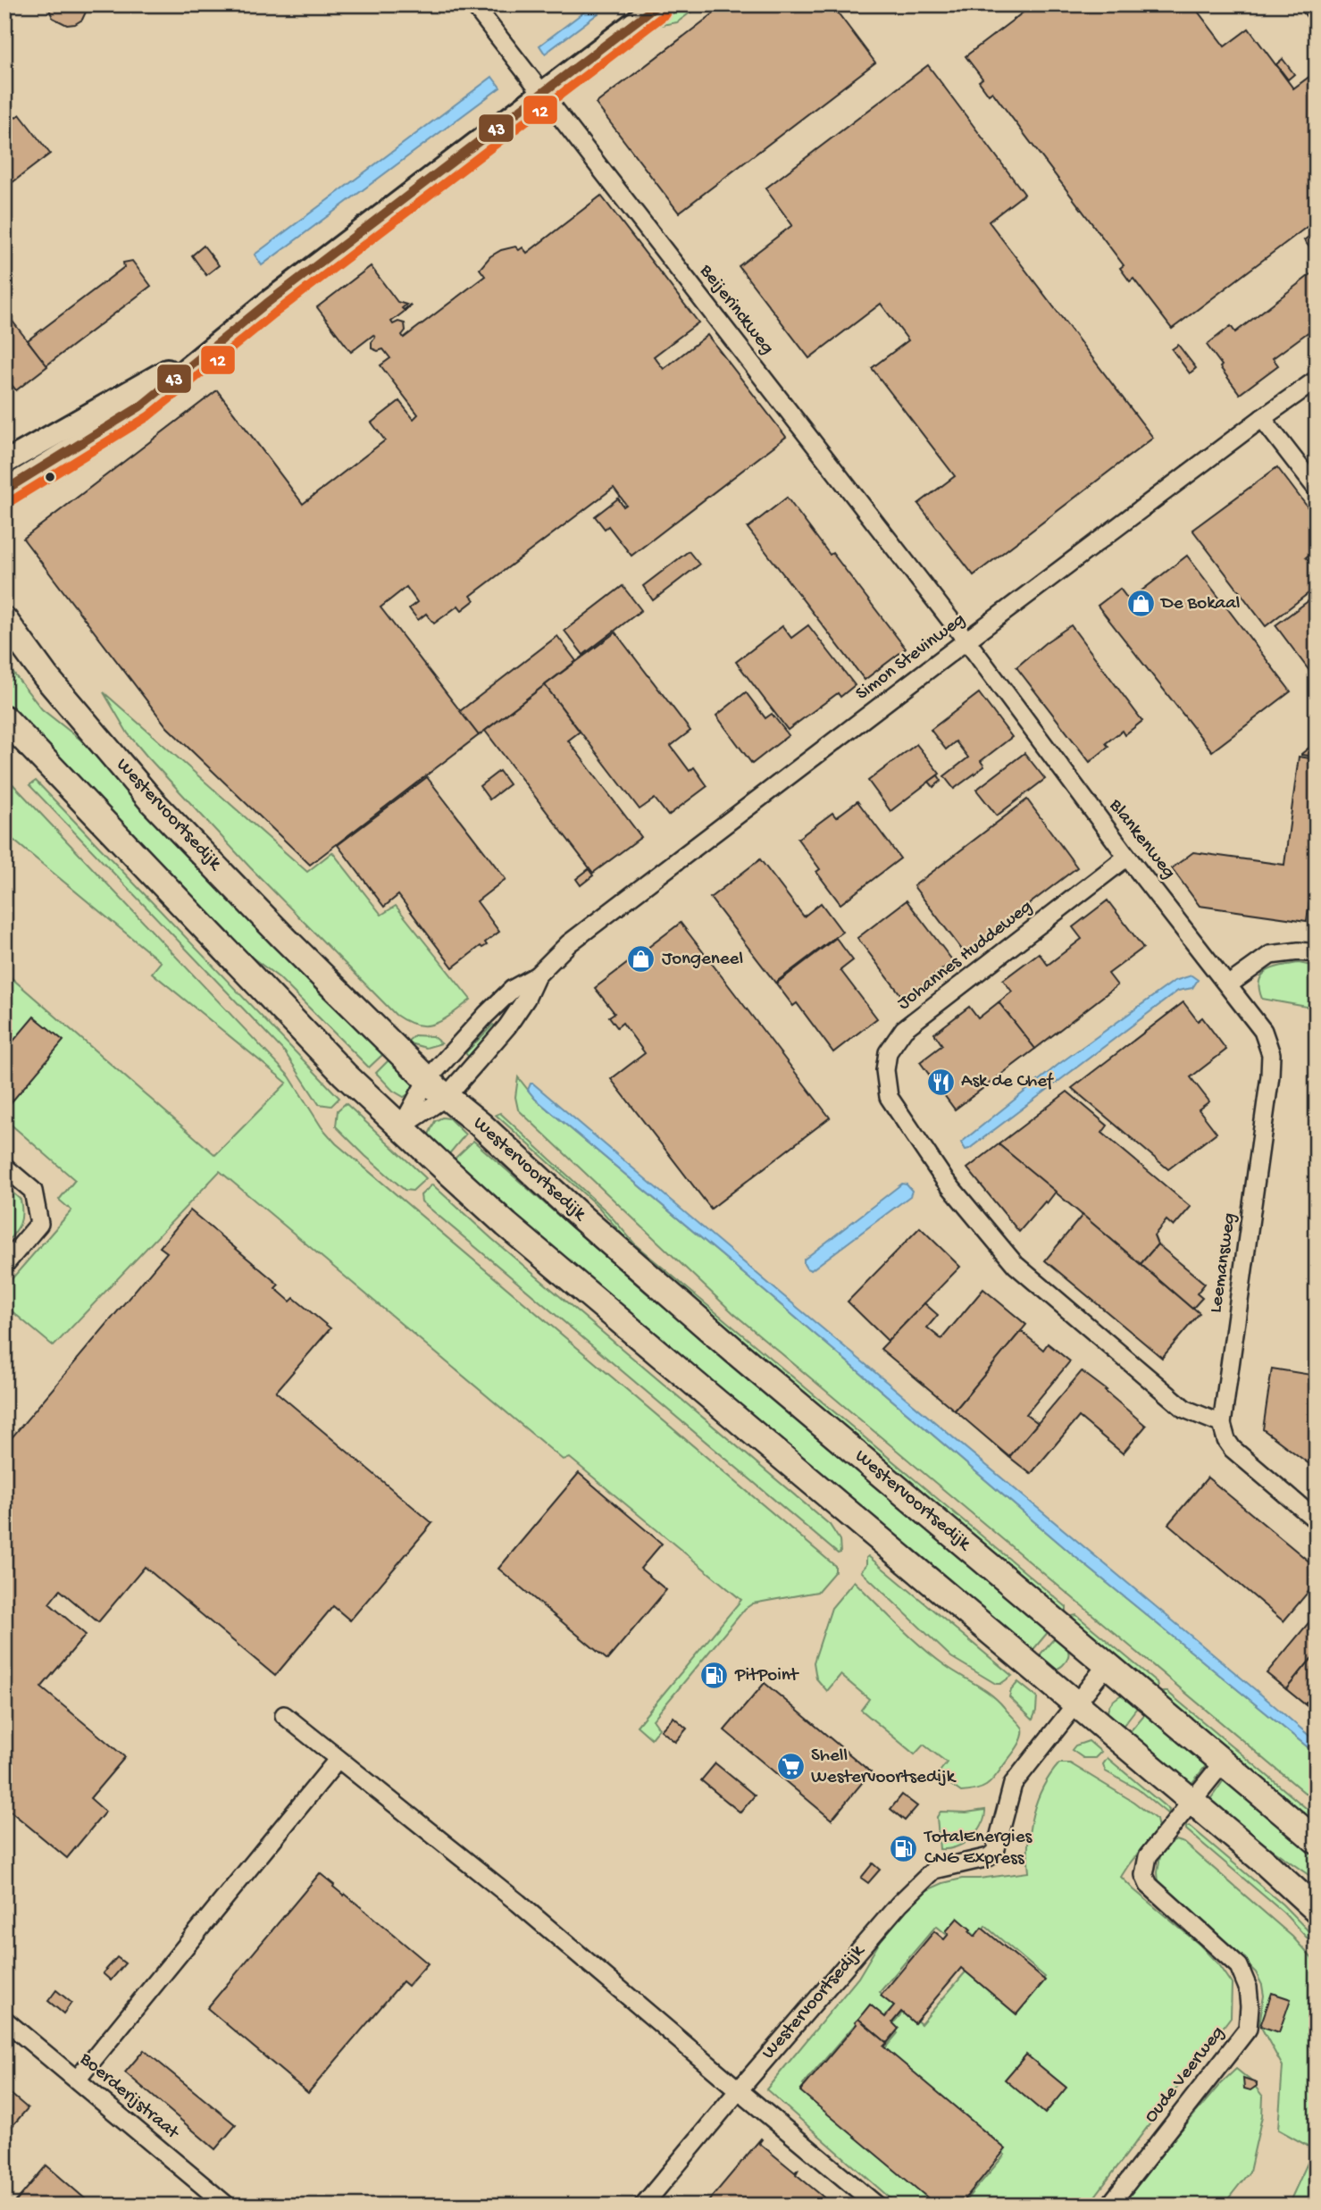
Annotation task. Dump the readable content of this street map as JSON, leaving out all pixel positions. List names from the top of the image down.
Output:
{
  "streets": {
    "main road": ["Westervoortsedijk"],
    "street": [
      "Beijerinckweg",
      "Simon Stevinweg",
      "Blankenweg",
      "Johannes Huddeweg",
      "Leemansweg",
      "Oude Veerweg",
      "Boerderijstraat"
    ]
  },
  "crossings": [
    ["Beijerinckweg", "Simon Stevinweg"],
    ["Beijerinckweg", "Blankenweg"],
    ["Simon Stevinweg", "Westervoortsedijk"],
    ["Simon Stevinweg", "Blankenweg"],
    ["Westervoortsedijk", "Oude Veerweg"],
    ["Blankenweg", "Johannes Huddeweg"],
    ["Blankenweg", "Leemansweg"],
    ["Johannes Huddeweg", "Leemansweg"]
  ],
  "places": {
    "shop": ["De Bokaal", "Jongeneel"],
    "restaurant": ["Ask de Chef"],
    "fuel station": ["PitPoint", "TotalEnergies CNG Express"],
    "supermarket": ["Shell Westervoortsedijk"]
  },
  "lines": ["transit line 43", "transit line 12"]
}
